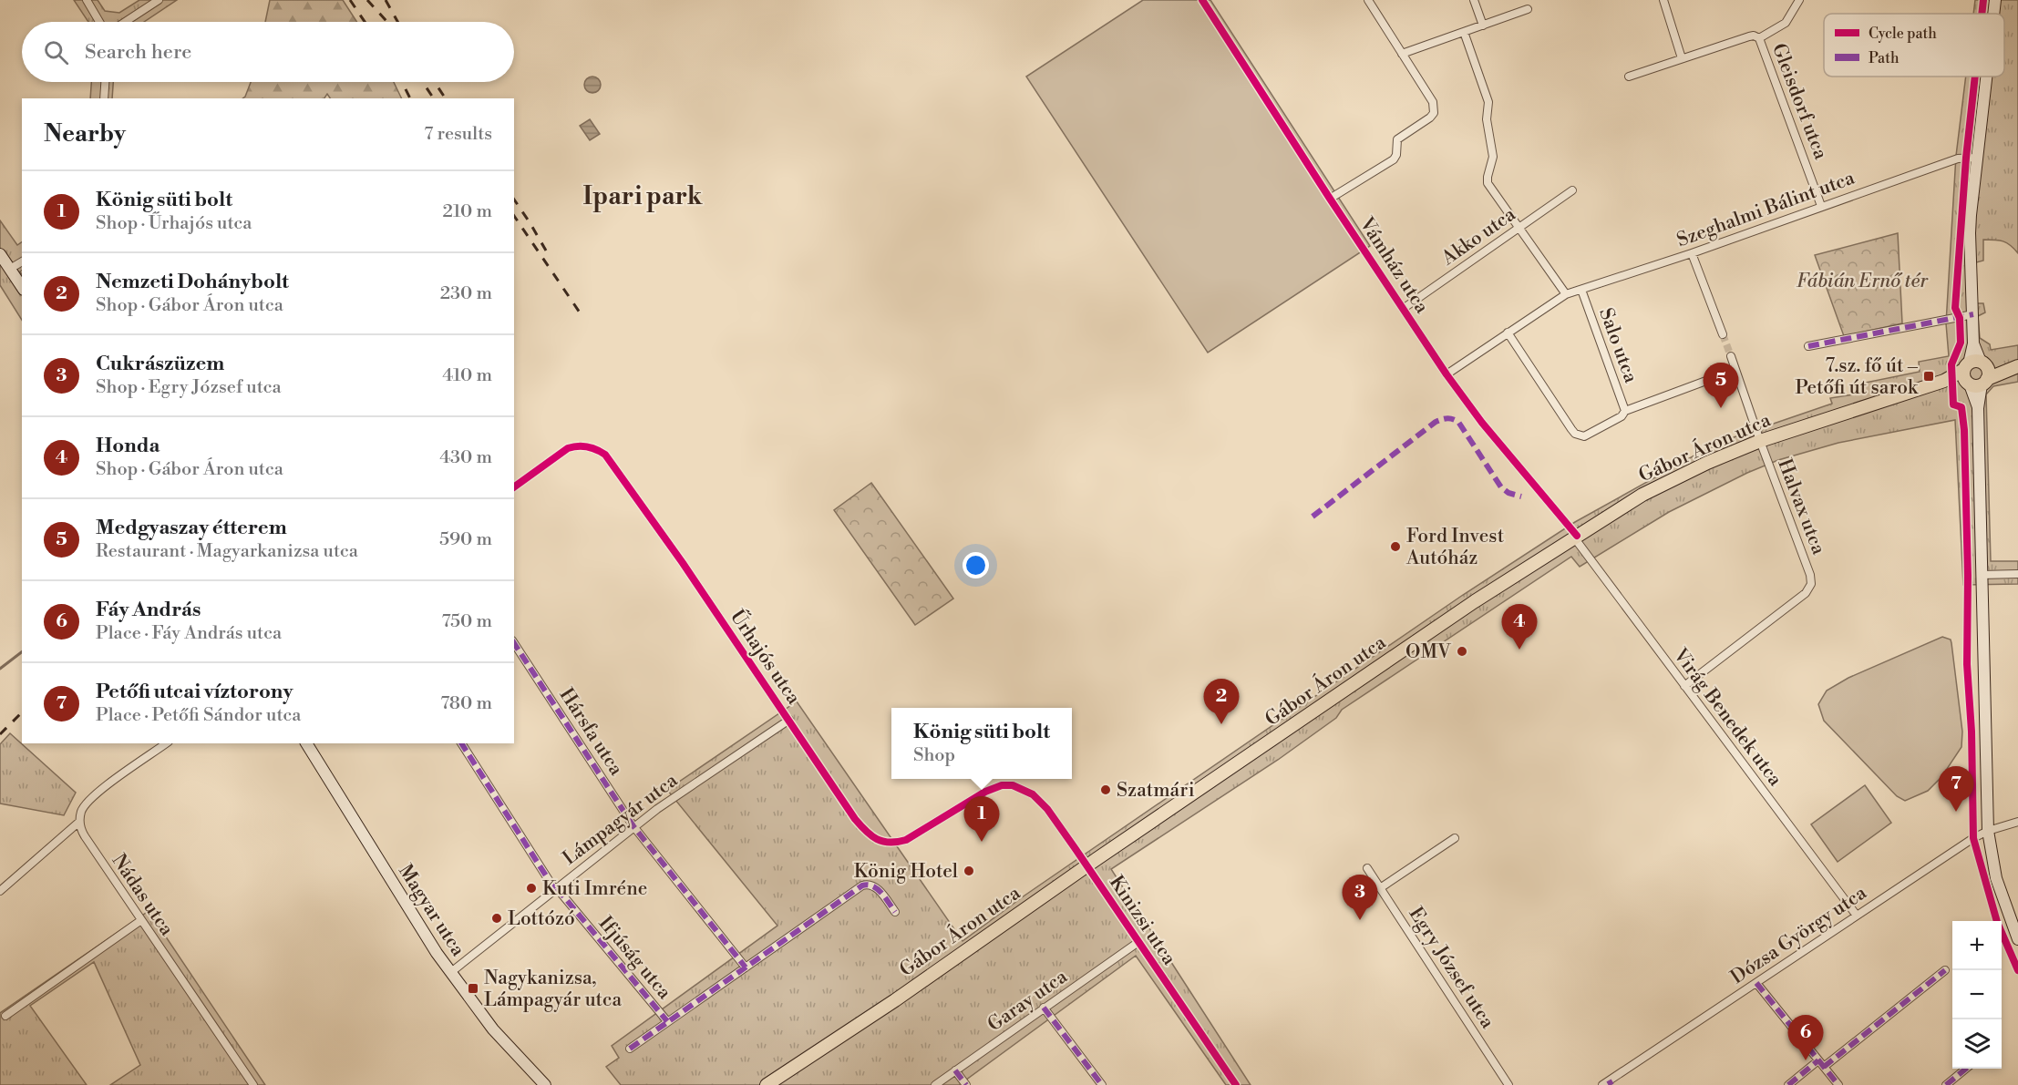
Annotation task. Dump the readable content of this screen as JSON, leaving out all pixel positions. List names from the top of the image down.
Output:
{
  "streets": {
    "main road": ["Gábor Áron utca", "Magyar utca"],
    "street": [
      "Gleisdorf utca",
      "Szeghalmi Bálint utca",
      "Akko utca",
      "Vámház utca",
      "Salo utca",
      "Halvax utca",
      "Űrhajós utca",
      "Virág Benedek utca",
      "Hársfa utca",
      "Lámpagyár utca",
      "Nádas utca",
      "Kinizsi utca",
      "Dózsa György utca",
      "Ifjúság utca",
      "Egry József utca",
      "Garay utca"
    ]
  },
  "crossings": [
    ["Gleisdorf utca", "Szeghalmi Bálint utca"],
    ["Szeghalmi Bálint utca", "Salo utca"],
    ["Akko utca", "Vámház utca"],
    ["Vámház utca", "Gábor Áron utca"],
    ["Vámház utca", "Virág Benedek utca"],
    ["Gábor Áron utca", "Halvax utca"],
    ["Gábor Áron utca", "Virág Benedek utca"],
    ["Gábor Áron utca", "Kinizsi utca"],
    ["Halvax utca", "Virág Benedek utca"],
    ["Űrhajós utca", "Lámpagyár utca"],
    ["Űrhajós utca", "Kinizsi utca"],
    ["Virág Benedek utca", "Dózsa György utca"],
    ["Hársfa utca", "Lámpagyár utca"],
    ["Lámpagyár utca", "Magyar utca"],
    ["Lámpagyár utca", "Ifjúság utca"],
    ["Kinizsi utca", "Garay utca"]
  ],
  "districts": ["Ipari park"],
  "parks": ["Fábián Ernő tér"],
  "places": {
    "transit": ["7.sz. fő út – Petőfi út sarok", "Nagykanizsa, Lámpagyár utca"],
    "other": [
      "Ford Invest Autóház",
      "OMV",
      "Szatmári",
      "König Hotel",
      "Kuti Imréne",
      "Lottózó"
    ]
  },
  "legend": ["Cycle path", "Path"],
  "page": {
    "search": "Search here",
    "heading": ["Nearby", "7 results"],
    "list": [
      {
        "mark": "1",
        "name": "König süti bolt",
        "note": "Shop · Űrhajós utca",
        "value": "210 m"
      },
      {
        "mark": "2",
        "name": "Nemzeti Dohánybolt",
        "note": "Shop · Gábor Áron utca",
        "value": "230 m"
      },
      {
        "mark": "3",
        "name": "Cukrászüzem",
        "note": "Shop · Egry József utca",
        "value": "410 m"
      },
      {
        "mark": "4",
        "name": "Honda",
        "note": "Shop · Gábor Áron utca",
        "value": "430 m"
      },
      {
        "mark": "5",
        "name": "Medgyaszay étterem",
        "note": "Restaurant · Magyarkanizsa utca",
        "value": "590 m"
      },
      {
        "mark": "6",
        "name": "Fáy András",
        "note": "Place · Fáy András utca",
        "value": "750 m"
      },
      {
        "mark": "7",
        "name": "Petőfi utcai víztorony",
        "note": "Place · Petőfi Sándor utca",
        "value": "780 m"
      }
    ],
    "pins": [
      "5",
      "4",
      "2",
      "7",
      "1",
      "3",
      "6"
    ],
    "popup": ["König süti bolt", "Shop"],
    "map_buttons": ["+", "−"]
  }
}
